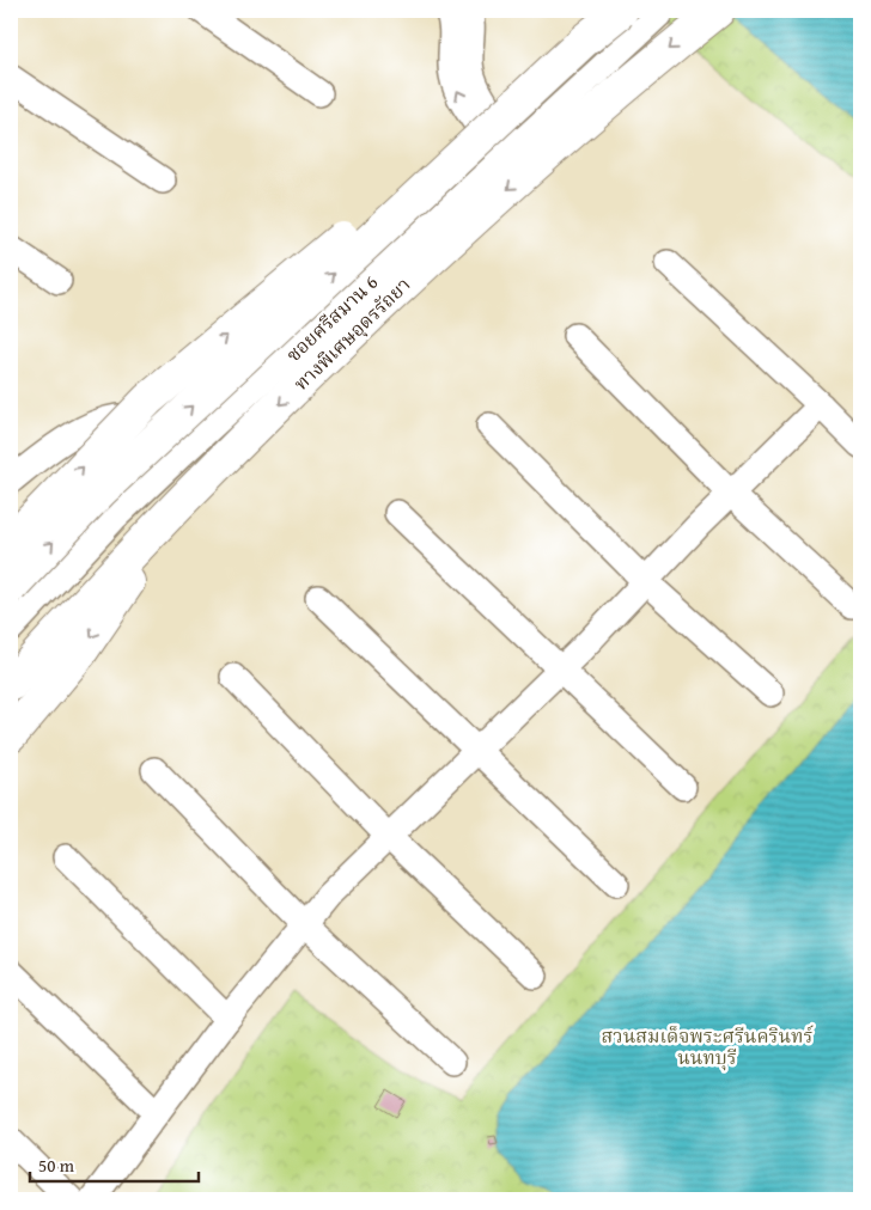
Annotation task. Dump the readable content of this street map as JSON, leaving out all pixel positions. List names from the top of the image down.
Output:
{
  "streets": {
    "highway": ["ทางพิเศษอุดรรัถยา"],
    "street": ["ซอยศรีสมาน 6"]
  },
  "parks": ["สวนสมเด็จพระศรีนครินทร์ นนทบุรี"],
  "scale_bar": "50 m"
}
